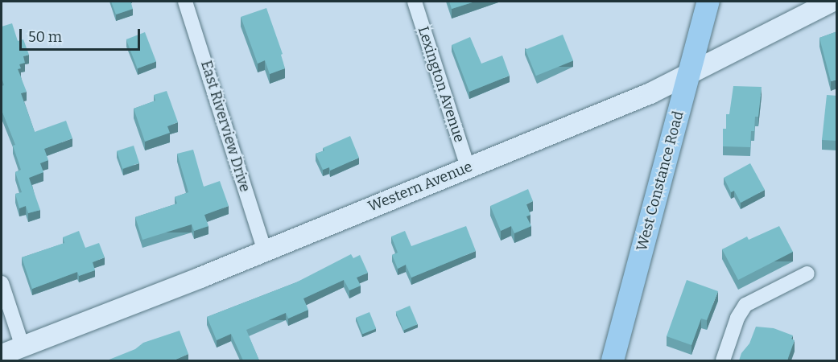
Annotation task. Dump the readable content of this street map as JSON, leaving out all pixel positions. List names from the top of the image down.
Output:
{
  "streets": {
    "main road": ["West Constance Road"],
    "street": ["Lexington Avenue", "East Riverview Drive", "Western Avenue"]
  },
  "crossings": [
    ["Lexington Avenue", "Western Avenue"],
    ["East Riverview Drive", "Western Avenue"],
    ["West Constance Road", "Western Avenue"]
  ],
  "scale_bar": "50 m"
}
